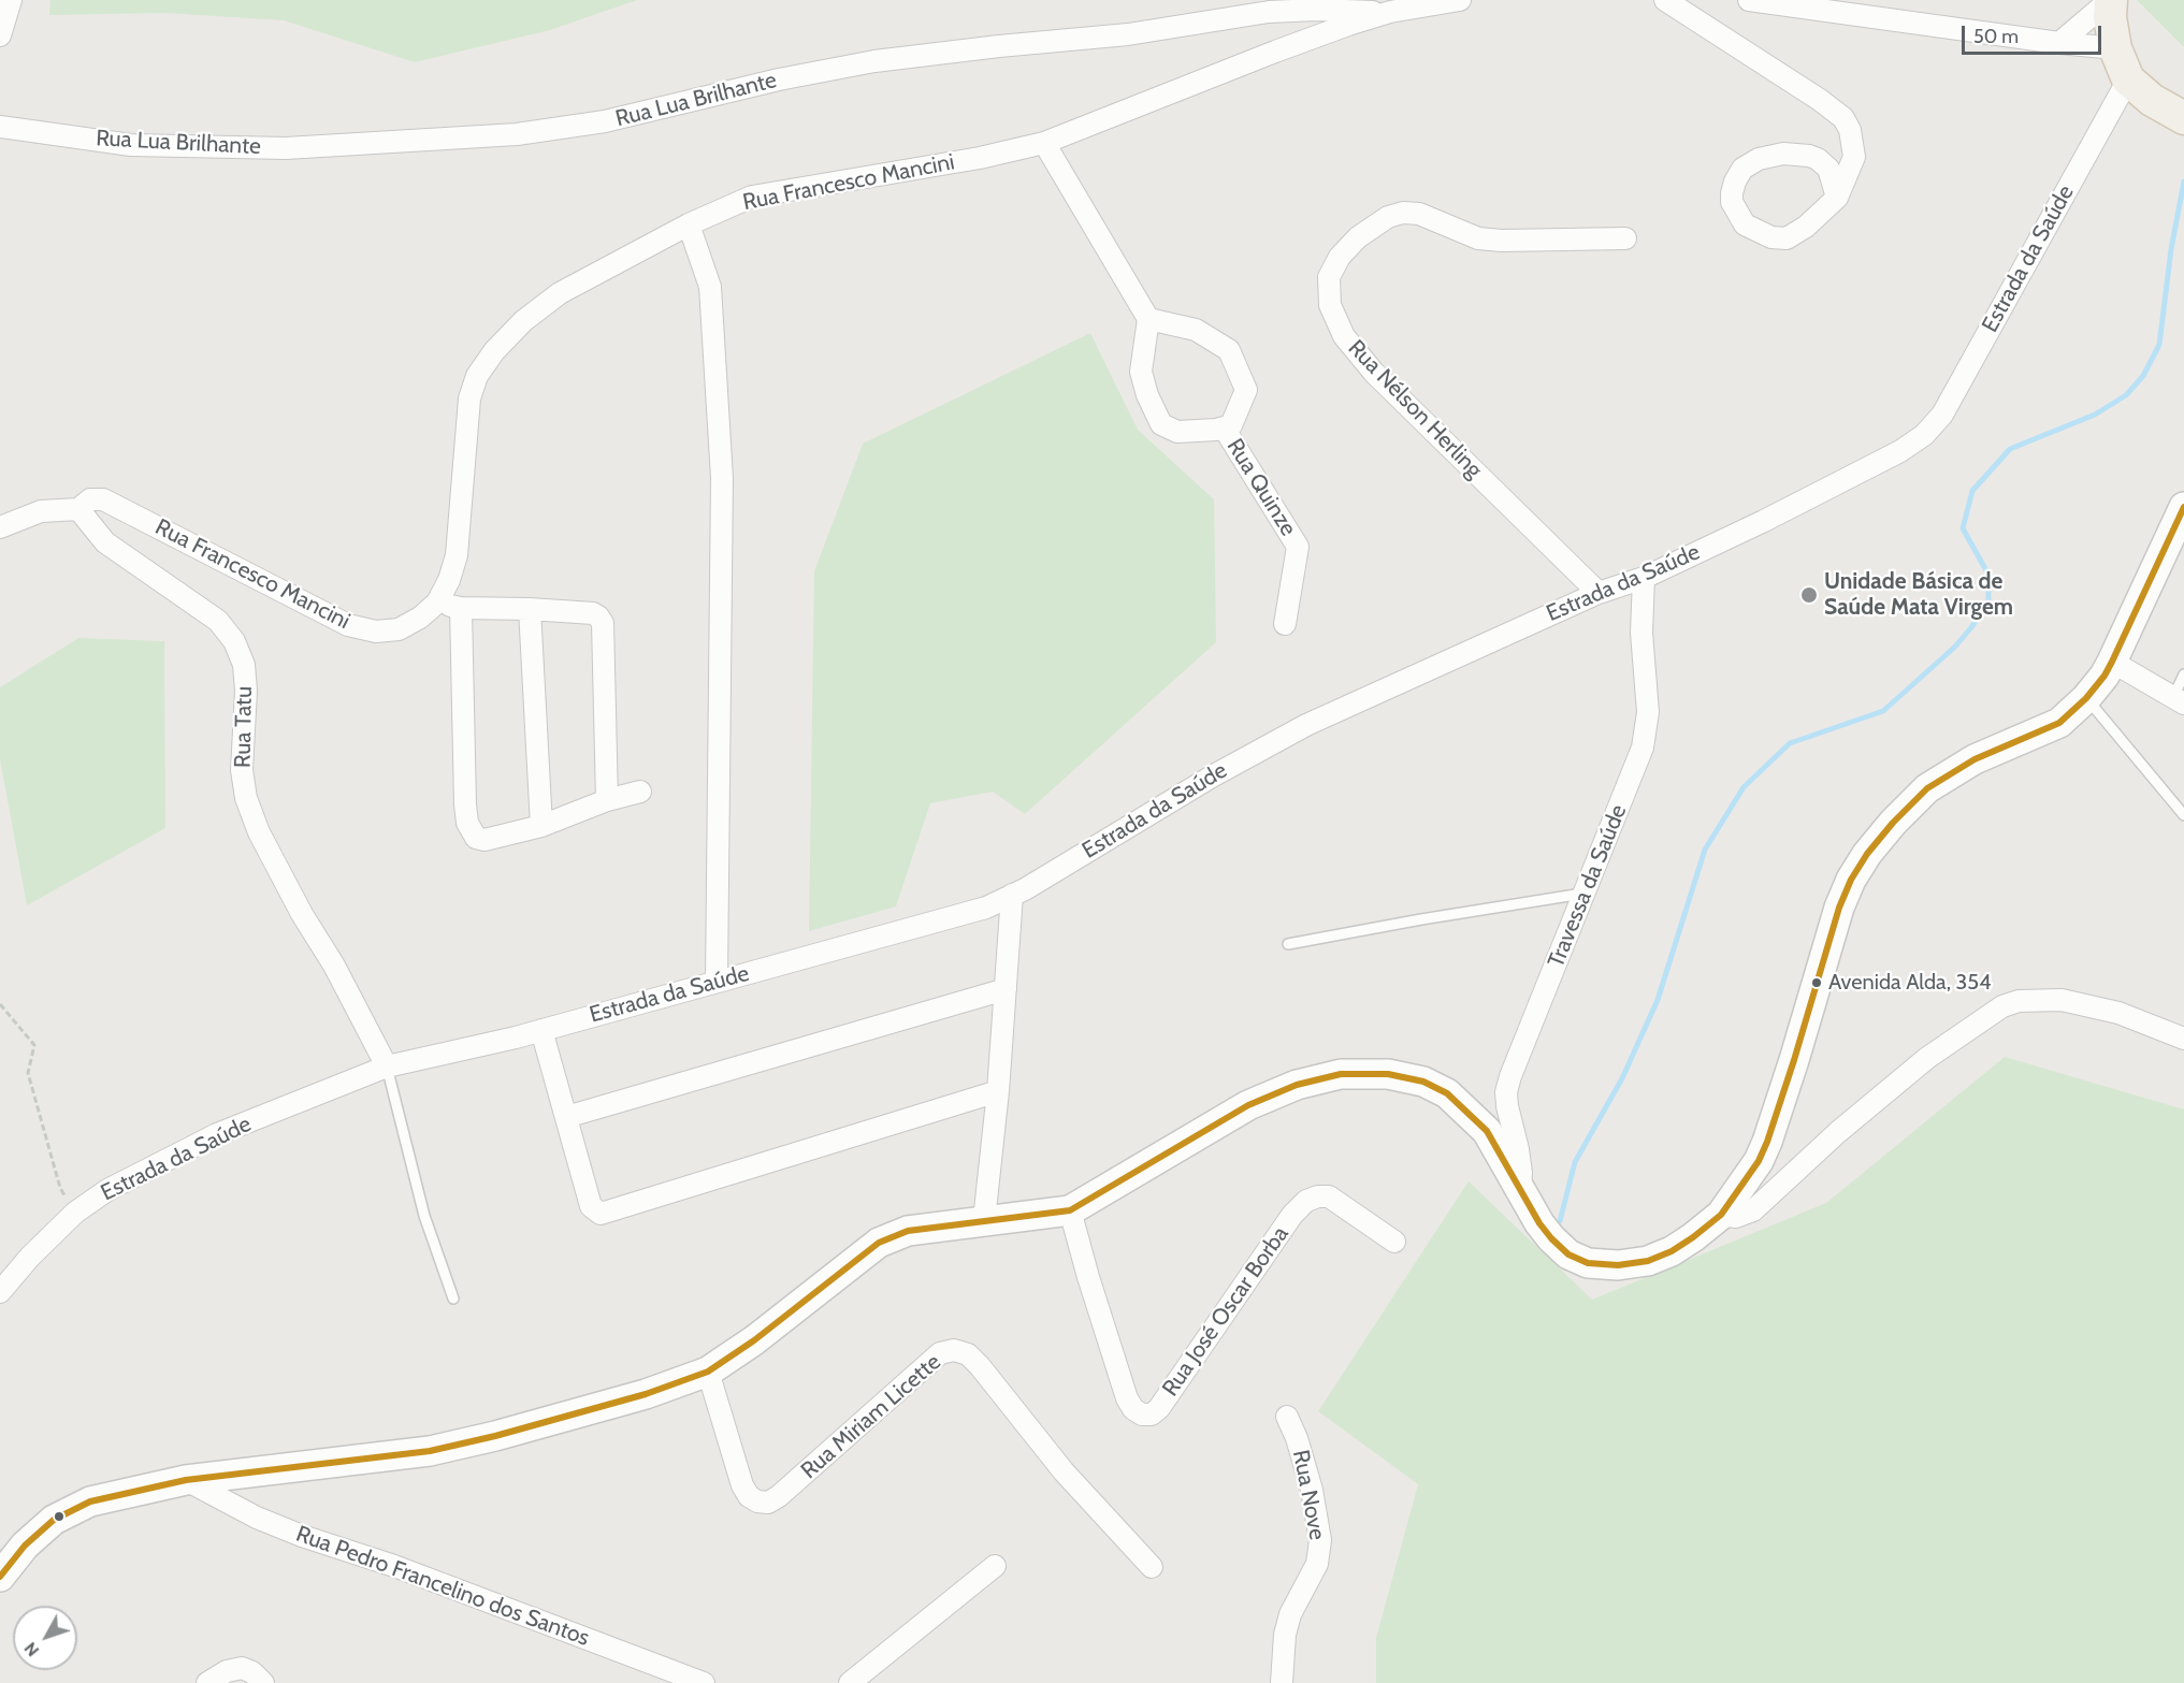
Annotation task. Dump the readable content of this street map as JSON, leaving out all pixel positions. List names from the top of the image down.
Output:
{
  "streets": {
    "street": [
      "Rua Lua Brilhante",
      "Rua Francesco Mancini",
      "Estrada da Saúde",
      "Rua Nélson Herling",
      "Rua Quinze",
      "Rua Tatu",
      "Travessa da Saúde",
      "Rua José Oscar Borba",
      "Rua Miriam Licette",
      "Rua Nove",
      "Rua Pedro Francelino dos Santos"
    ]
  },
  "crossings": [
    ["Rua Lua Brilhante", "Rua Francesco Mancini"],
    ["Rua Francesco Mancini", "Rua Tatu"],
    ["Estrada da Saúde", "Rua Nélson Herling"],
    ["Estrada da Saúde", "Rua Tatu"],
    ["Estrada da Saúde", "Travessa da Saúde"]
  ],
  "places": ["Unidade Básica de Saúde Mata Virgem", "Avenida Alda, 354"],
  "scale_bar": "50 m",
  "north": "bottom left"
}
